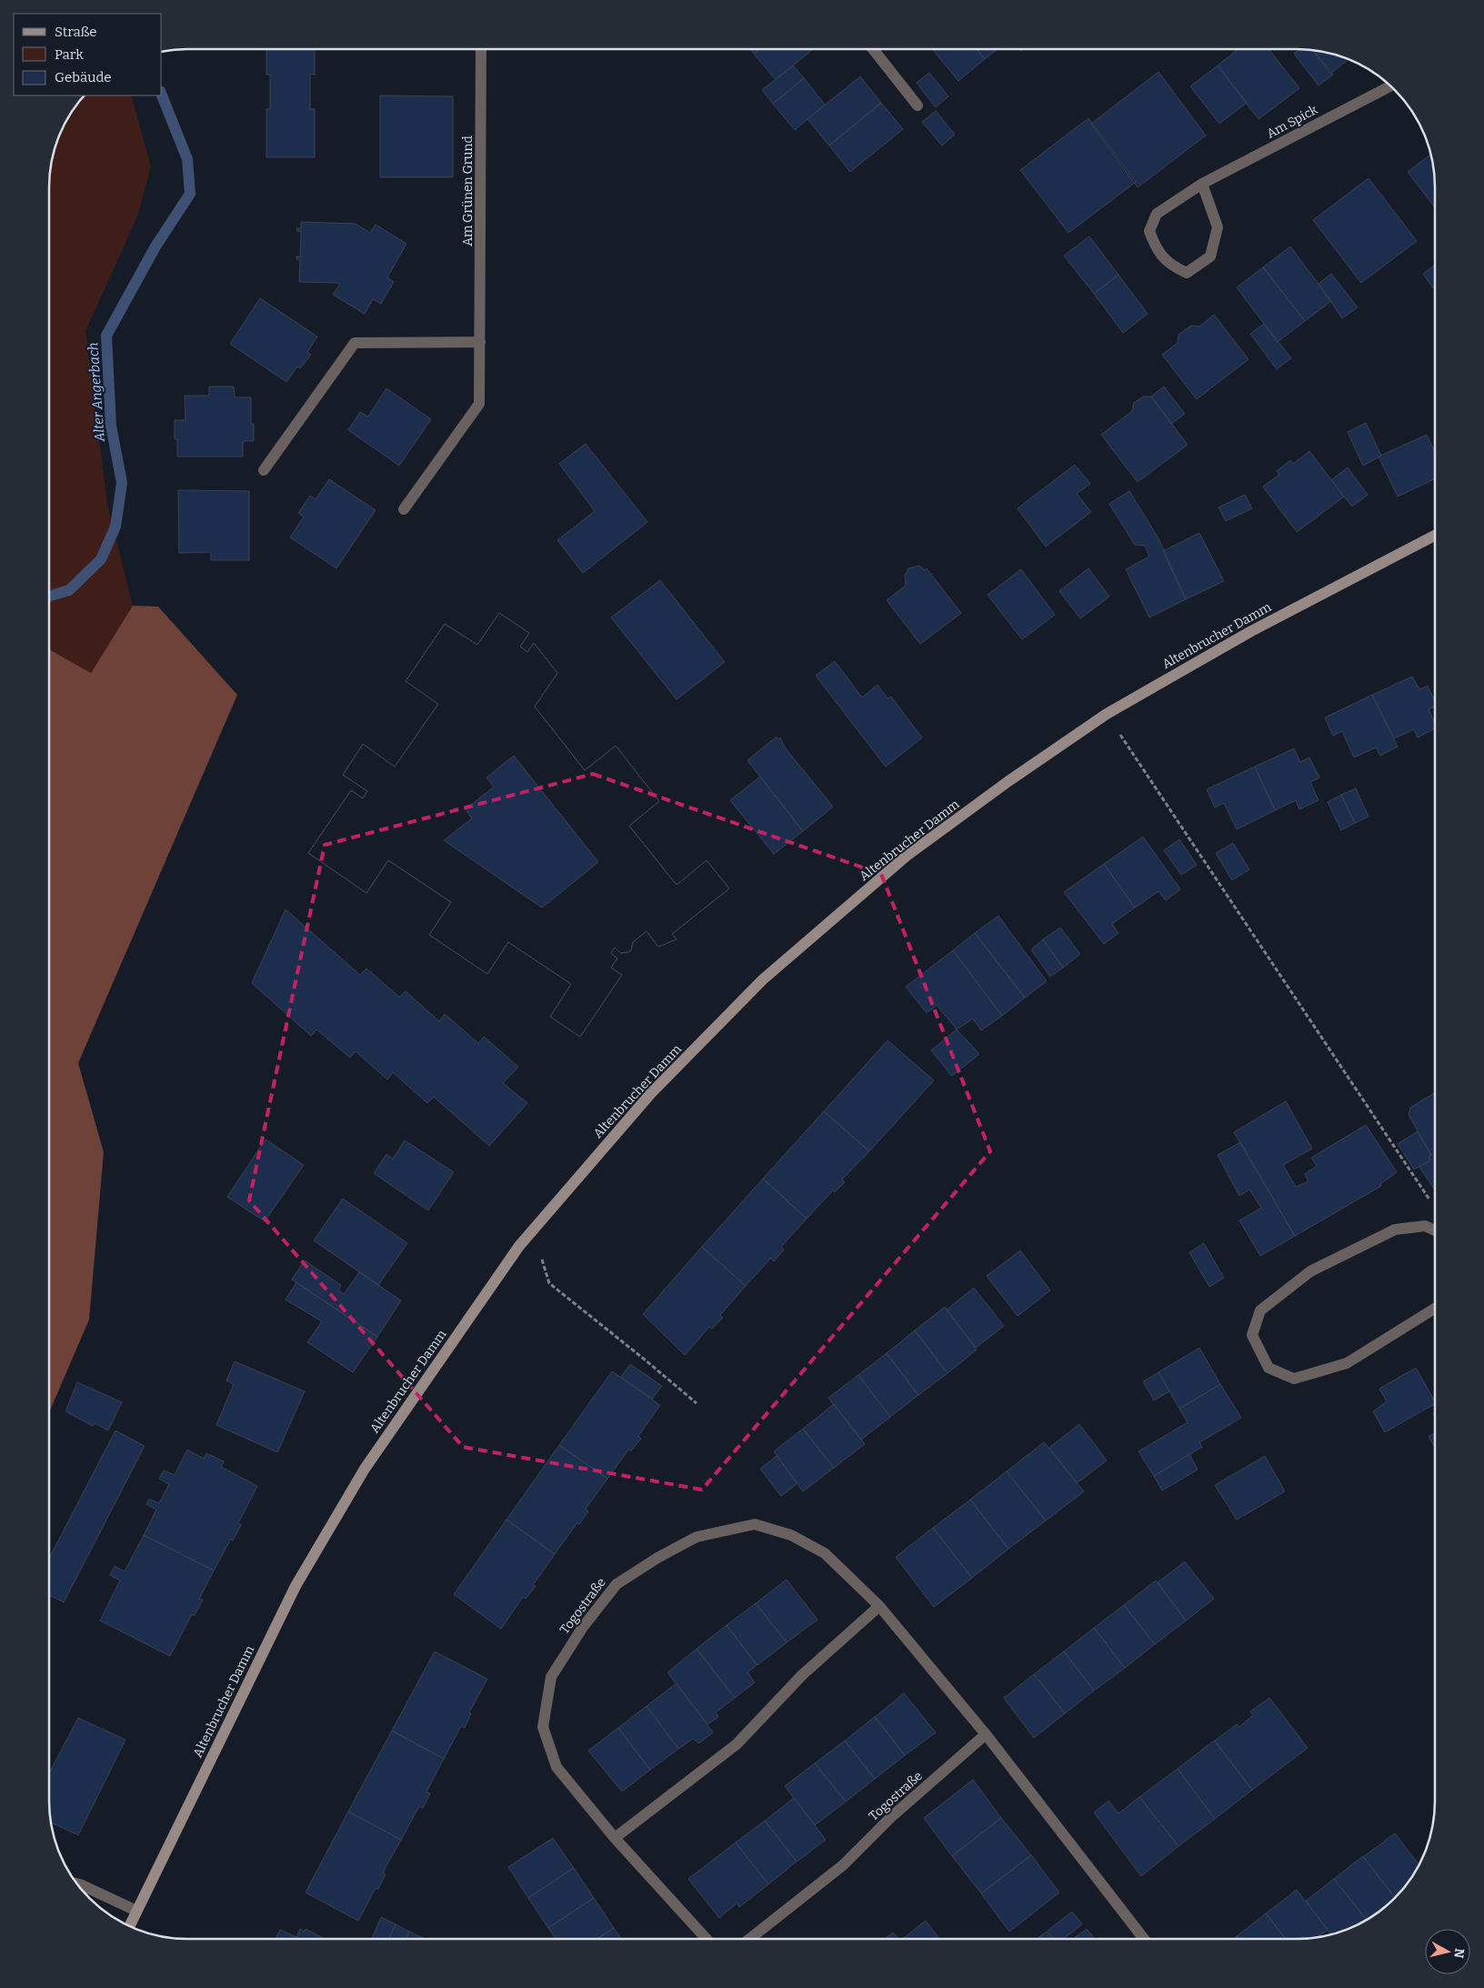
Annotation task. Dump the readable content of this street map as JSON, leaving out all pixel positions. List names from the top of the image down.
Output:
{
  "streets": {
    "main road": ["Altenbrucher Damm"],
    "street": ["Am Spick", "Am Grünen Grund", "Togostraße"]
  },
  "water": ["Alter Angerbach"],
  "legend": ["Straße", "Park", "Gebäude"],
  "north": "right"
}
